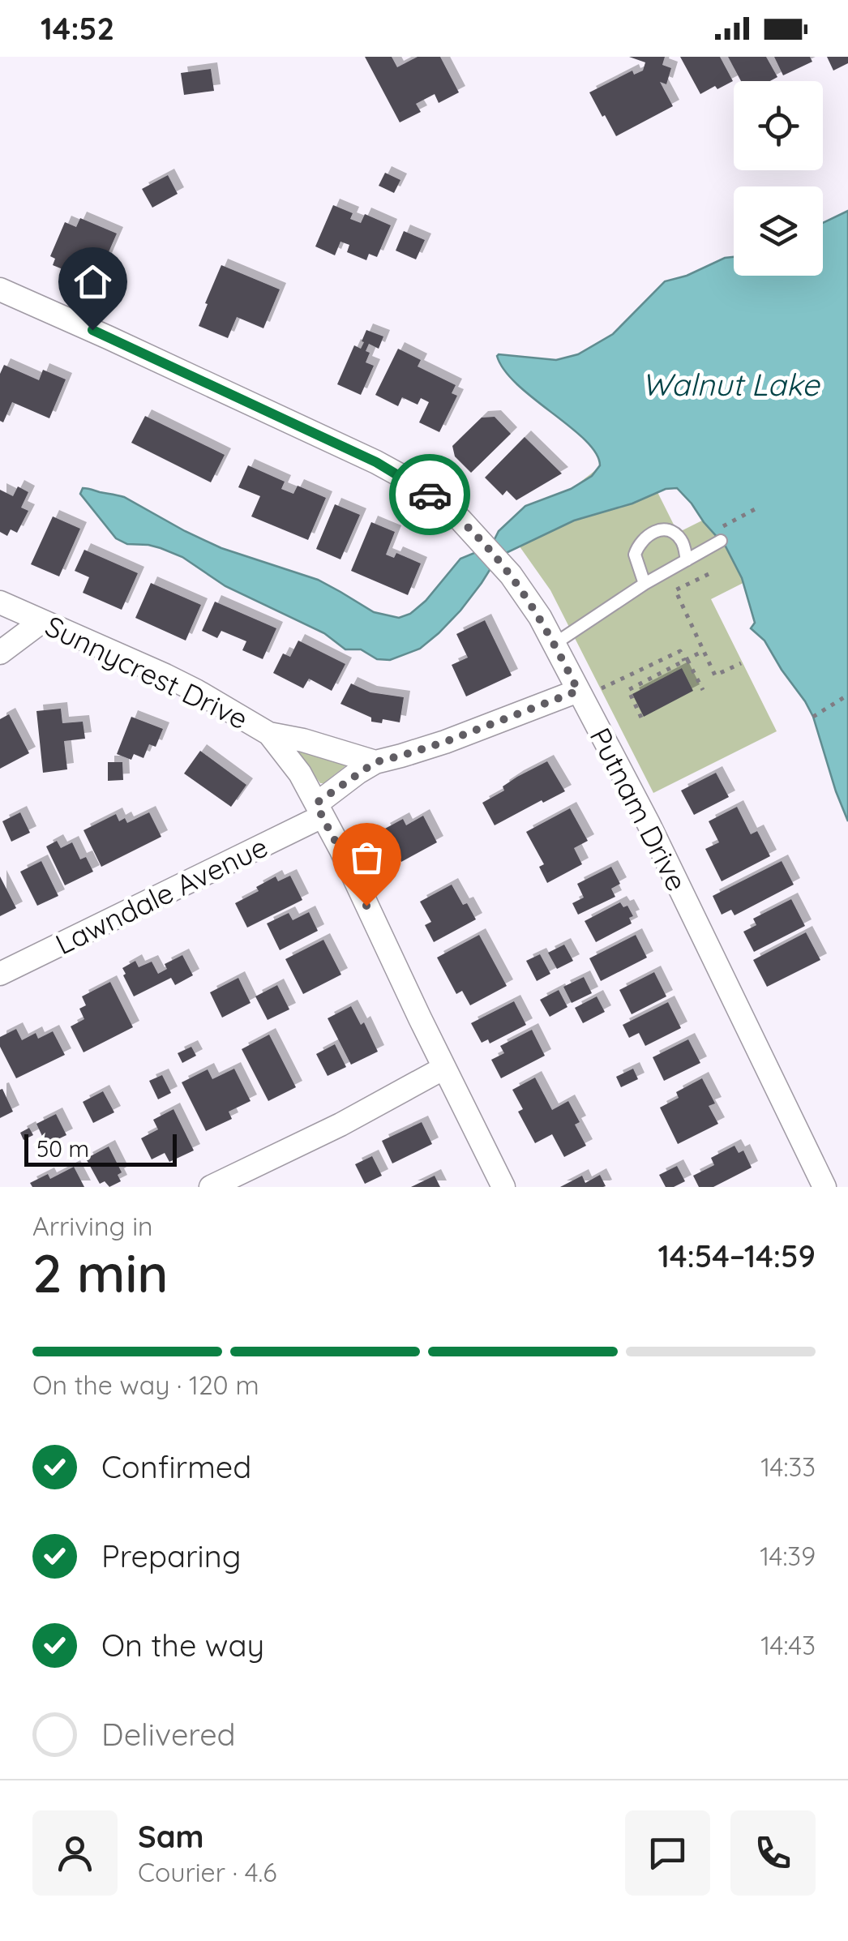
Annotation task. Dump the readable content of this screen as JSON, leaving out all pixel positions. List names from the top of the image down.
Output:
{
  "streets": {
    "street": ["Sunnycrest Drive", "Putnam Drive", "Lawndale Avenue"]
  },
  "crossings": [
    ["Sunnycrest Drive", "Lawndale Avenue"],
    ["Putnam Drive", "Lawndale Avenue"]
  ],
  "water": ["Walnut Lake"],
  "scale_bar": "50 m",
  "page": {
    "status": "14:52",
    "scale": "50 m",
    "heading": ["2 min", "Arriving in", "14:54–14:59"],
    "panel": ["Sam", "Courier · 4.6"],
    "bar": "On the way · 120 m",
    "list": [
      ["Confirmed", "14:33"],
      ["Preparing", "14:39"],
      ["On the way", "14:43"],
      "Delivered"
    ]
  }
}
